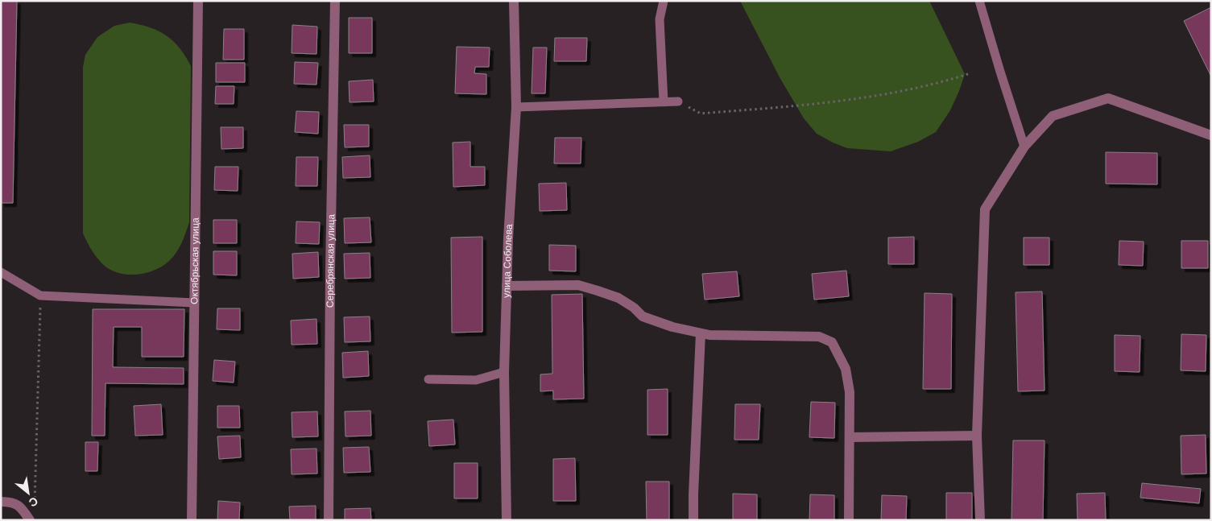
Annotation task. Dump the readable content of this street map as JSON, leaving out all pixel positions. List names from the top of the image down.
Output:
{
  "streets": {
    "street": ["Серебрянская улица", "улица Соболева", "Октябрьская улица"]
  },
  "north": "bottom right"
}
